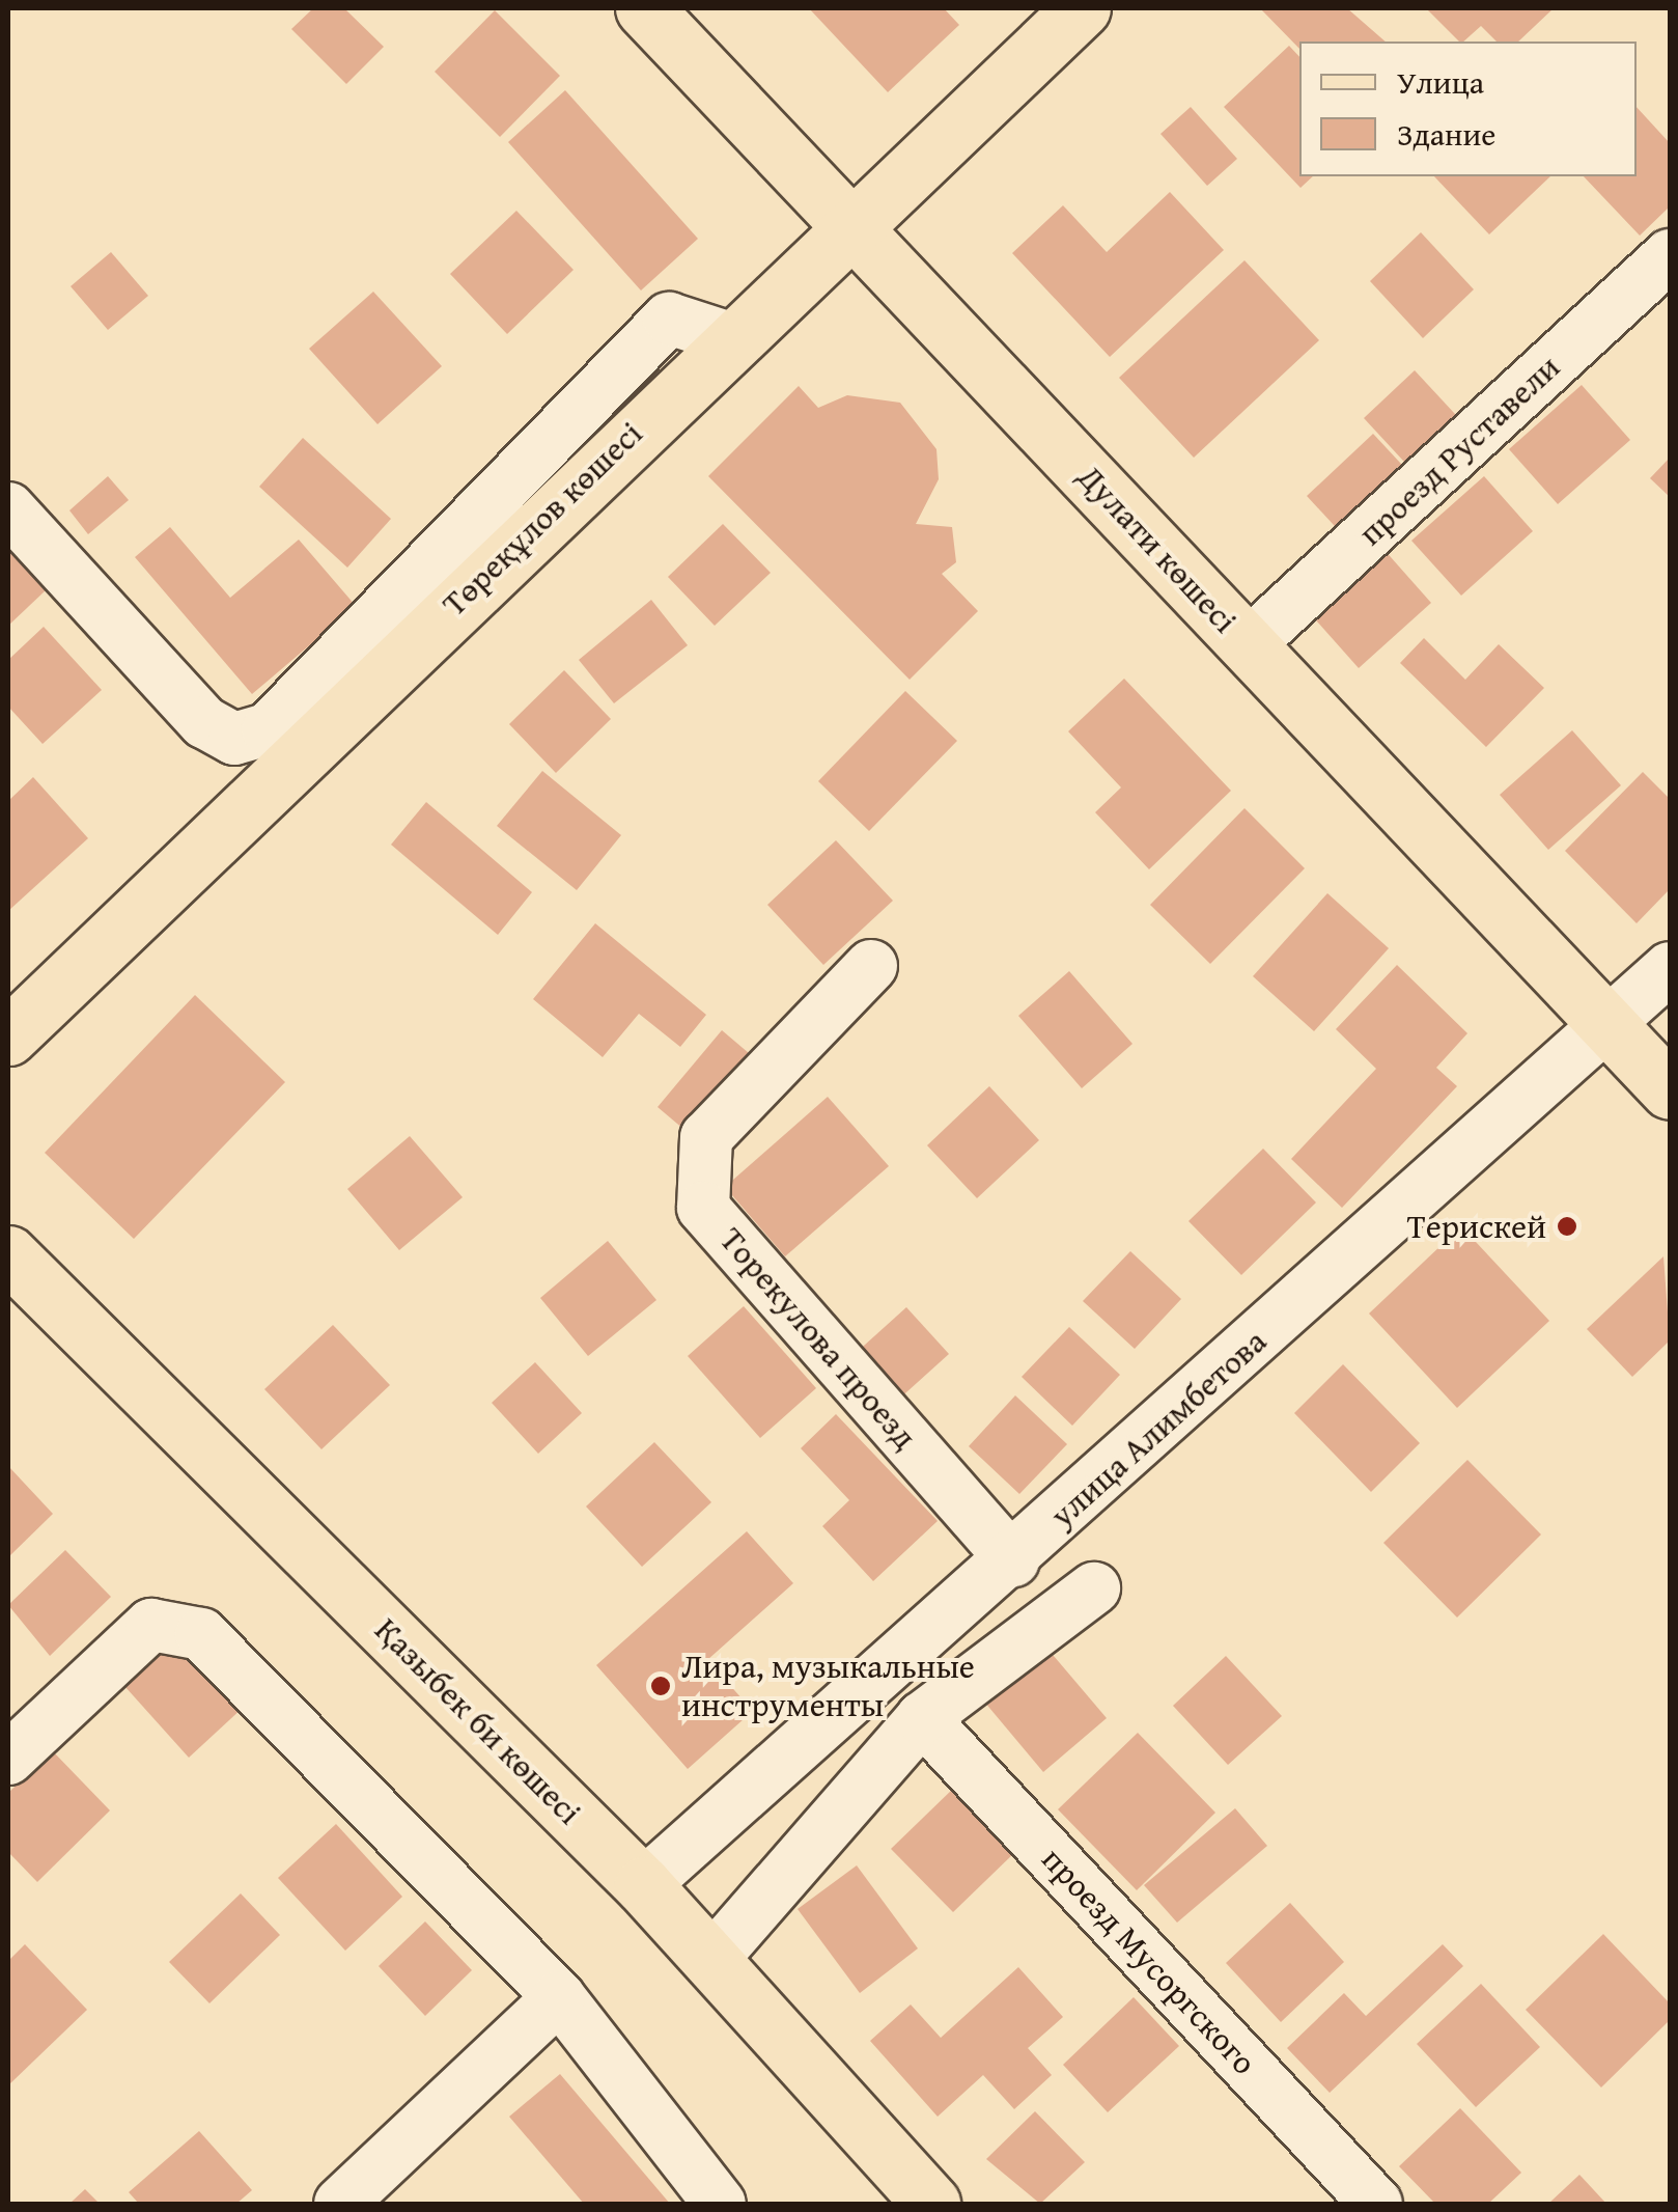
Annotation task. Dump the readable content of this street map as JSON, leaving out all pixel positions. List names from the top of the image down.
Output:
{
  "streets": {
    "main road": ["Төреқұлов көшесі", "Дулати көшесі", "Қазыбек би көшесі"],
    "street": [
      "проезд Руставели",
      "Торекулова проезд",
      "улица Алимбетова",
      "проезд Мусоргского"
    ]
  },
  "crossings": [
    ["проезд Руставели", "Дулати көшесі"],
    ["Төреқұлов көшесі", "Дулати көшесі"],
    ["Дулати көшесі", "улица Алимбетова"],
    ["Торекулова проезд", "улица Алимбетова"],
    ["улица Алимбетова", "Қазыбек би көшесі"]
  ],
  "places": ["Терискей", "Лира, музыкальные инструменты"],
  "legend": ["Улица", "Здание"]
}
